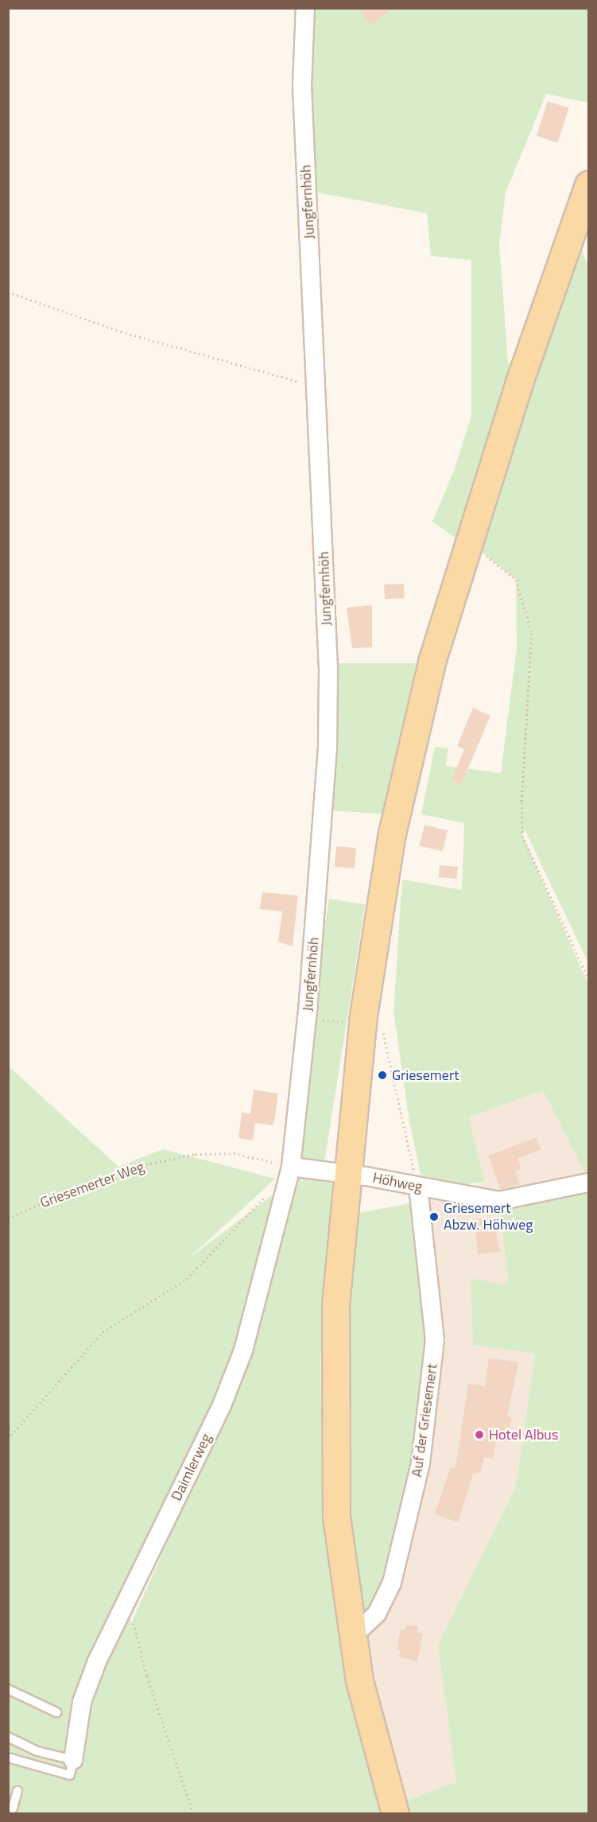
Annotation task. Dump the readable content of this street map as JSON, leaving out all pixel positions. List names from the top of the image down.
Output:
{
  "streets": {
    "street": [
      "Jungfernhöh",
      "Höhweg",
      "Auf der Griesemert",
      "Daimlerweg"
    ],
    "path": ["Griesemerter Weg"]
  },
  "crossings": [
    ["Jungfernhöh", "Griesemerter Weg"],
    ["Jungfernhöh", "Daimlerweg"],
    ["Höhweg", "Auf der Griesemert"],
    ["Griesemerter Weg", "Daimlerweg"]
  ],
  "places": ["Griesemert", "Griesemert Abzw. Höhweg", "Hotel Albus"]
}
